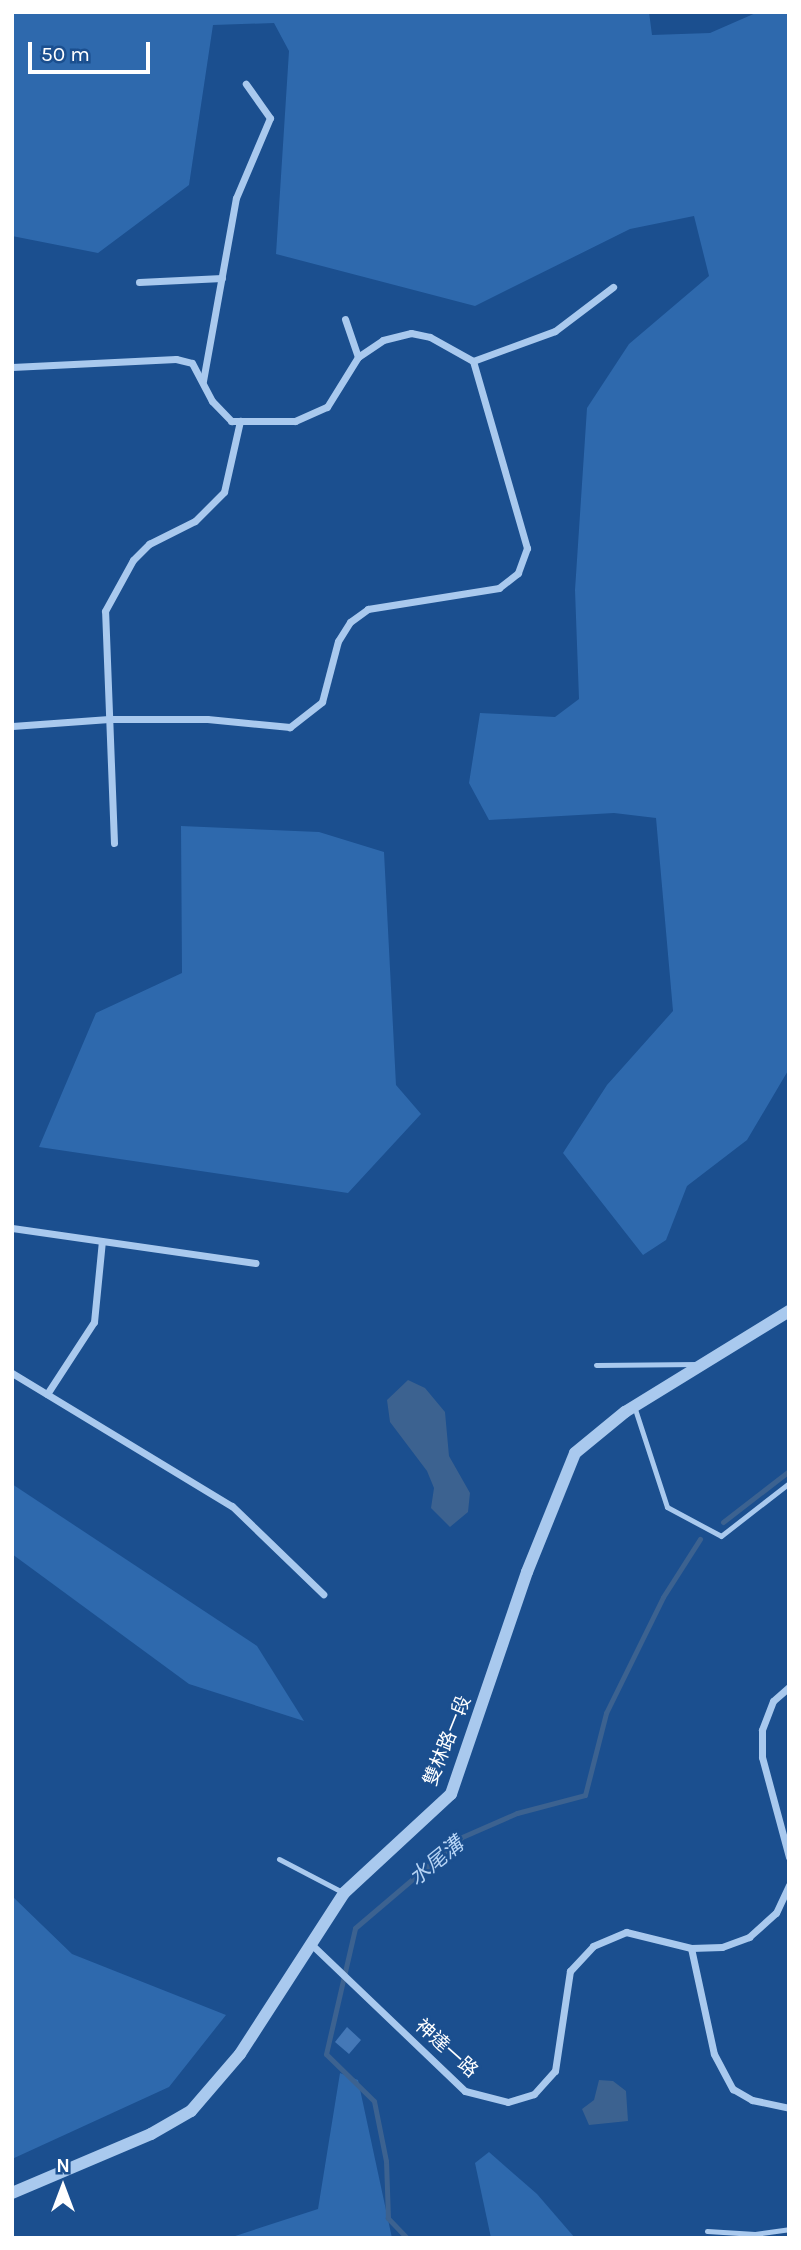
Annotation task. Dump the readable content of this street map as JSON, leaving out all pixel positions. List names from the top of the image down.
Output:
{
  "streets": {
    "street": ["雙林路一段", "神達一路"]
  },
  "crossings": [
    ["雙林路一段", "神達一路"]
  ],
  "water": ["水尾溝"],
  "scale_bar": "50 m",
  "north": "top"
}
